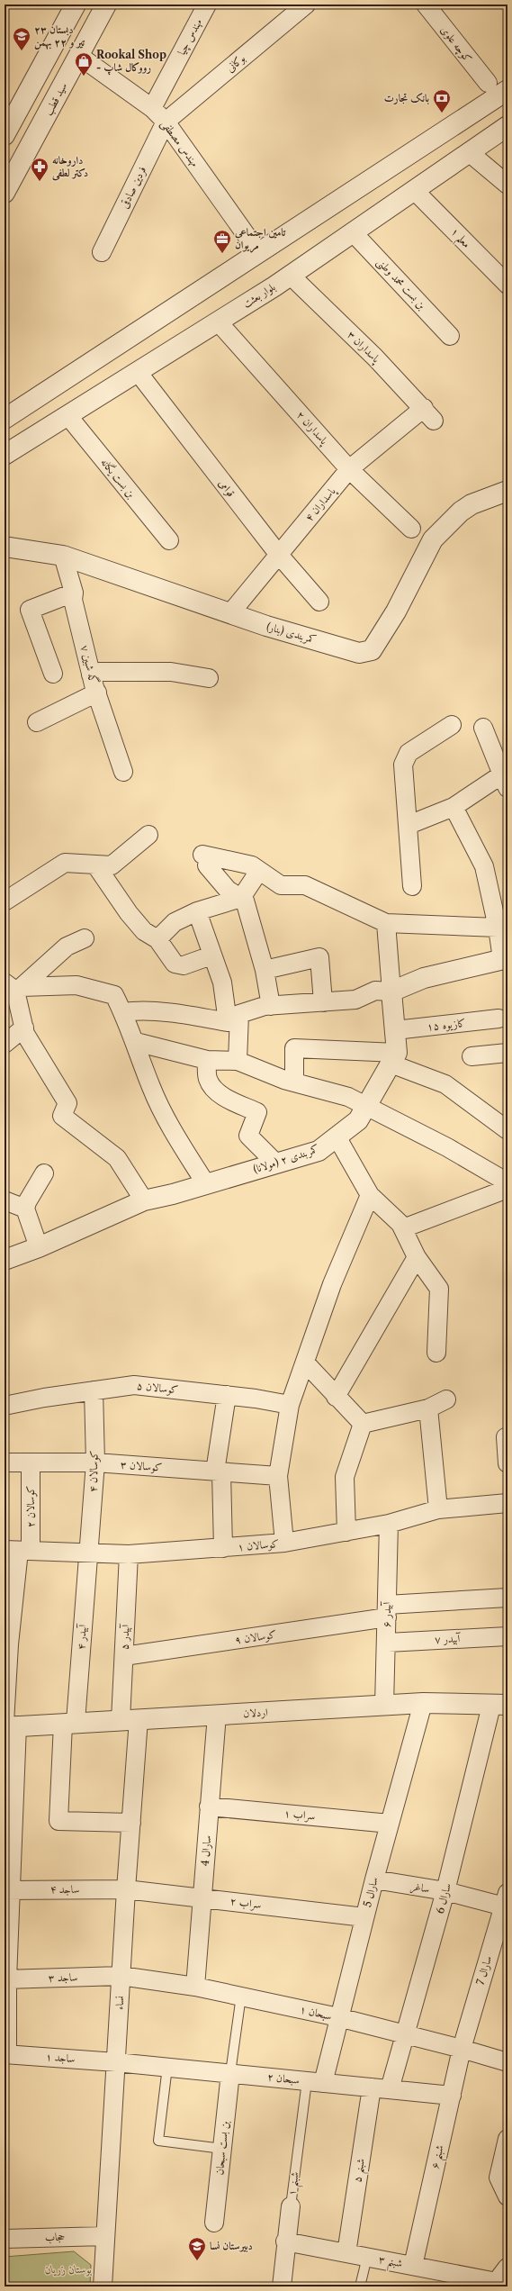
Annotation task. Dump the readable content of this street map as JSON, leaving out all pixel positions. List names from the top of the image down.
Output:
{
  "streets": {
    "street": [
      "مهندس چیا",
      "کوچه علوی",
      "بوکانی",
      "سید قطب",
      "مهندس مصطفی",
      "فردین صادقی",
      "معلم ۱",
      "بن بست محمد وطنی",
      "بلوار بعثت",
      "پاسداران ۳",
      "پاسداران ۲",
      "بن بست یگانه",
      "قوامی",
      "پاسداران ۴",
      "کمربندی (بنار)",
      "گه شبین ۷",
      "کازیوه ۱۵",
      "کمربندی ۲ (مولانا)",
      "کوسالان ۵",
      "کوسالان ۳",
      "کوسالان ۴",
      "کوسالان ۲",
      "کوسالان ۱",
      "آبیدر ۶",
      "آبیدر ۴",
      "آبیدر ۵",
      "کوسالان ۹",
      "آبیدر ۷",
      "اردلان",
      "سراب ۱",
      "سارال 4",
      "ساغر",
      "ساجد ۴",
      "سارال 5",
      "سارال 6",
      "سراب ۲",
      "سارال 7",
      "ساجد ۳",
      "نساء",
      "سبحان ۱",
      "ساجد ۱",
      "سبحان ۲",
      "بن بست سبحان",
      "شبنم ۶",
      "شبنم ۵",
      "شبنم ۱",
      "حجاب",
      "شبنم ۳"
    ]
  },
  "crossings": [
    ["مهندس چیا", "مهندس مصطفی"],
    ["بوکانی", "مهندس مصطفی"],
    ["بوکانی", "فردین صادقی"],
    ["سید قطب", "مهندس مصطفی"],
    ["مهندس مصطفی", "فردین صادقی"],
    ["معلم ۱", "بلوار بعثت"],
    ["بن بست محمد وطنی", "بلوار بعثت"],
    ["بلوار بعثت", "پاسداران ۳"],
    ["بلوار بعثت", "پاسداران ۲"],
    ["بلوار بعثت", "بن بست یگانه"],
    ["بلوار بعثت", "قوامی"],
    ["پاسداران ۳", "پاسداران ۴"],
    ["پاسداران ۲", "پاسداران ۴"],
    ["قوامی", "پاسداران ۴"],
    ["پاسداران ۴", "کمربندی (بنار)"],
    ["کمربندی (بنار)", "گه شبین ۷"],
    ["کوسالان ۵", "کوسالان ۴"],
    ["کوسالان ۳", "کوسالان ۴"],
    ["کوسالان ۳", "کوسالان ۲"],
    ["کوسالان ۴", "کوسالان ۱"],
    ["کوسالان ۴", "آبیدر ۴"],
    ["کوسالان ۲", "کوسالان ۱"],
    ["کوسالان ۲", "اردلان"],
    ["کوسالان ۲", "ساجد ۴"],
    ["کوسالان ۲", "ساجد ۳"],
    ["کوسالان ۲", "ساجد ۱"],
    ["کوسالان ۱", "آبیدر ۶"],
    ["کوسالان ۱", "آبیدر ۴"],
    ["کوسالان ۱", "آبیدر ۵"],
    ["آبیدر ۶", "کوسالان ۹"],
    ["آبیدر ۶", "آبیدر ۷"],
    ["آبیدر ۶", "اردلان"],
    ["آبیدر ۴", "اردلان"],
    ["آبیدر ۴", "نساء"],
    ["آبیدر ۵", "کوسالان ۹"],
    ["آبیدر ۵", "اردلان"],
    ["آبیدر ۵", "نساء"],
    ["اردلان", "سارال 4"],
    ["اردلان", "سارال 5"],
    ["اردلان", "سارال 6"],
    ["اردلان", "نساء"],
    ["سراب ۱", "سارال 4"],
    ["سراب ۱", "سارال 5"],
    ["سارال 4", "سراب ۲"],
    ["سارال 4", "سبحان ۱"],
    ["ساغر", "سارال 5"],
    ["ساغر", "سارال 6"],
    ["ساغر", "سارال 7"],
    ["ساجد ۴", "سراب ۲"],
    ["ساجد ۴", "نساء"],
    ["سارال 5", "سراب ۲"],
    ["سارال 5", "سبحان ۱"],
    ["سارال 5", "سبحان ۲"],
    ["سارال 5", "شبنم ۱"],
    ["سارال 6", "سبحان ۱"],
    ["سارال 6", "سبحان ۲"],
    ["سراب ۲", "نساء"],
    ["سارال 7", "سبحان ۱"],
    ["سارال 7", "شبنم ۶"],
    ["ساجد ۳", "نساء"],
    ["ساجد ۳", "سبحان ۱"],
    ["نساء", "سبحان ۱"],
    ["نساء", "ساجد ۱"],
    ["نساء", "سبحان ۲"],
    ["نساء", "حجاب"],
    ["سبحان ۱", "شبنم ۶"],
    ["ساجد ۱", "سبحان ۲"],
    ["سبحان ۲", "بن بست سبحان"],
    ["سبحان ۲", "شبنم ۶"],
    ["سبحان ۲", "شبنم ۵"],
    ["سبحان ۲", "شبنم ۱"],
    ["شبنم ۶", "شبنم ۳"],
    ["شبنم ۵", "شبنم ۳"],
    ["شبنم ۱", "شبنم ۳"]
  ],
  "parks": ["بوستان زریان"],
  "places": {
    "school or university": ["دبستان ٢٣ تیر و ۲۲ بهمن", "دبیرستان نسا"],
    "shop": ["Rookal Shop - رووکال شاپ"],
    "bank": ["بانک تجارت"],
    "pharmacy": ["داروخانه دکتر لطفی"],
    "office": ["تامین اجتماعی مریوان"]
  }
}
